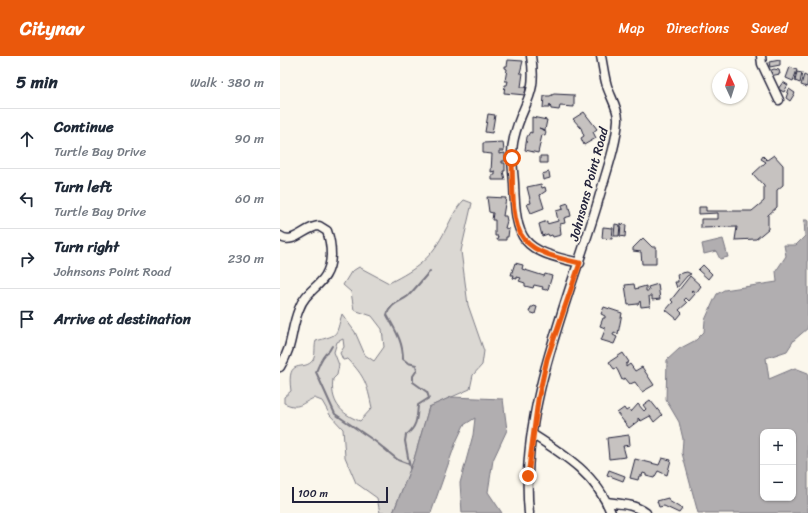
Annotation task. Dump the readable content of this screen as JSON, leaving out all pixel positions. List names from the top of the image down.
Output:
{
  "streets": {
    "street": ["Johnsons Point Road"]
  },
  "scale_bar": "100 m",
  "north": "top",
  "page": {
    "header": "Citynav",
    "nav": ["Map", "Directions", "Saved"],
    "heading": ["5 min", "Walk · 380 m"],
    "list": [
      ["Continue", "Turtle Bay Drive", "90 m"],
      ["Turn left", "Turtle Bay Drive", "60 m"],
      ["Turn right", "Johnsons Point Road", "230 m"],
      "Arrive at destination"
    ],
    "map_buttons": ["+", "−"],
    "scale": "100 m"
  }
}
